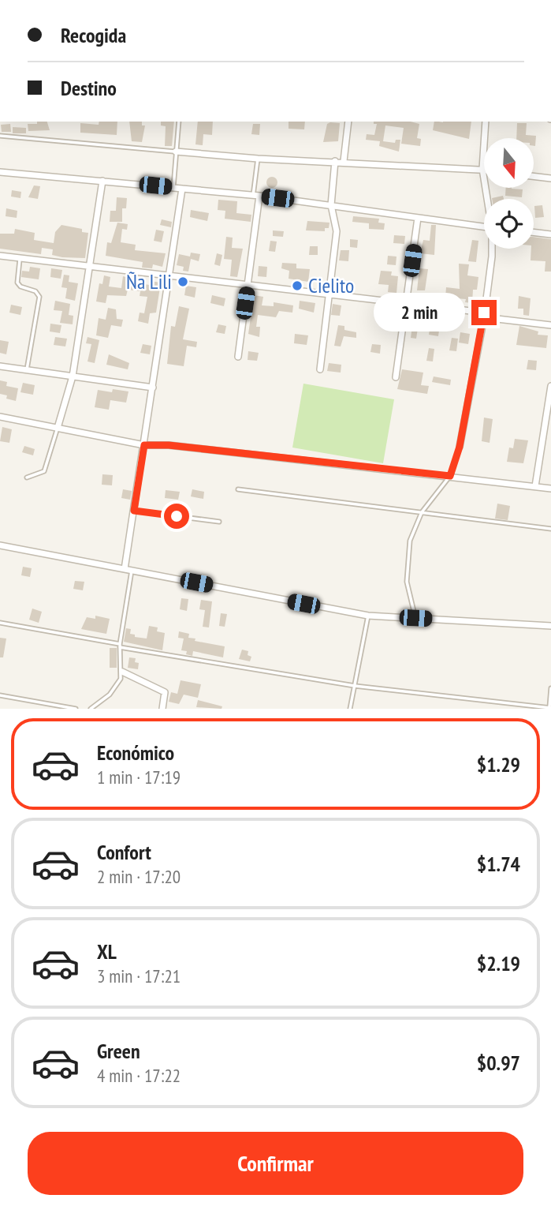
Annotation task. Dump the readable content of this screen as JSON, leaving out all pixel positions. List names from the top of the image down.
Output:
{
  "places": ["Ña Lili", "Cielito"],
  "north": "bottom",
  "page": {
    "banner": ["Recogida", "Destino"],
    "bubble": "2 min",
    "list": [
      {
        "name": "Económico",
        "note": "1 min · 17:19",
        "value": "$1.29"
      },
      {
        "name": "Confort",
        "note": "2 min · 17:20",
        "value": "$1.74"
      },
      {
        "name": "XL",
        "note": "3 min · 17:21",
        "value": "$2.19"
      },
      {
        "name": "Green",
        "note": "4 min · 17:22",
        "value": "$0.97"
      }
    ],
    "buttons": "Confirmar"
  }
}
